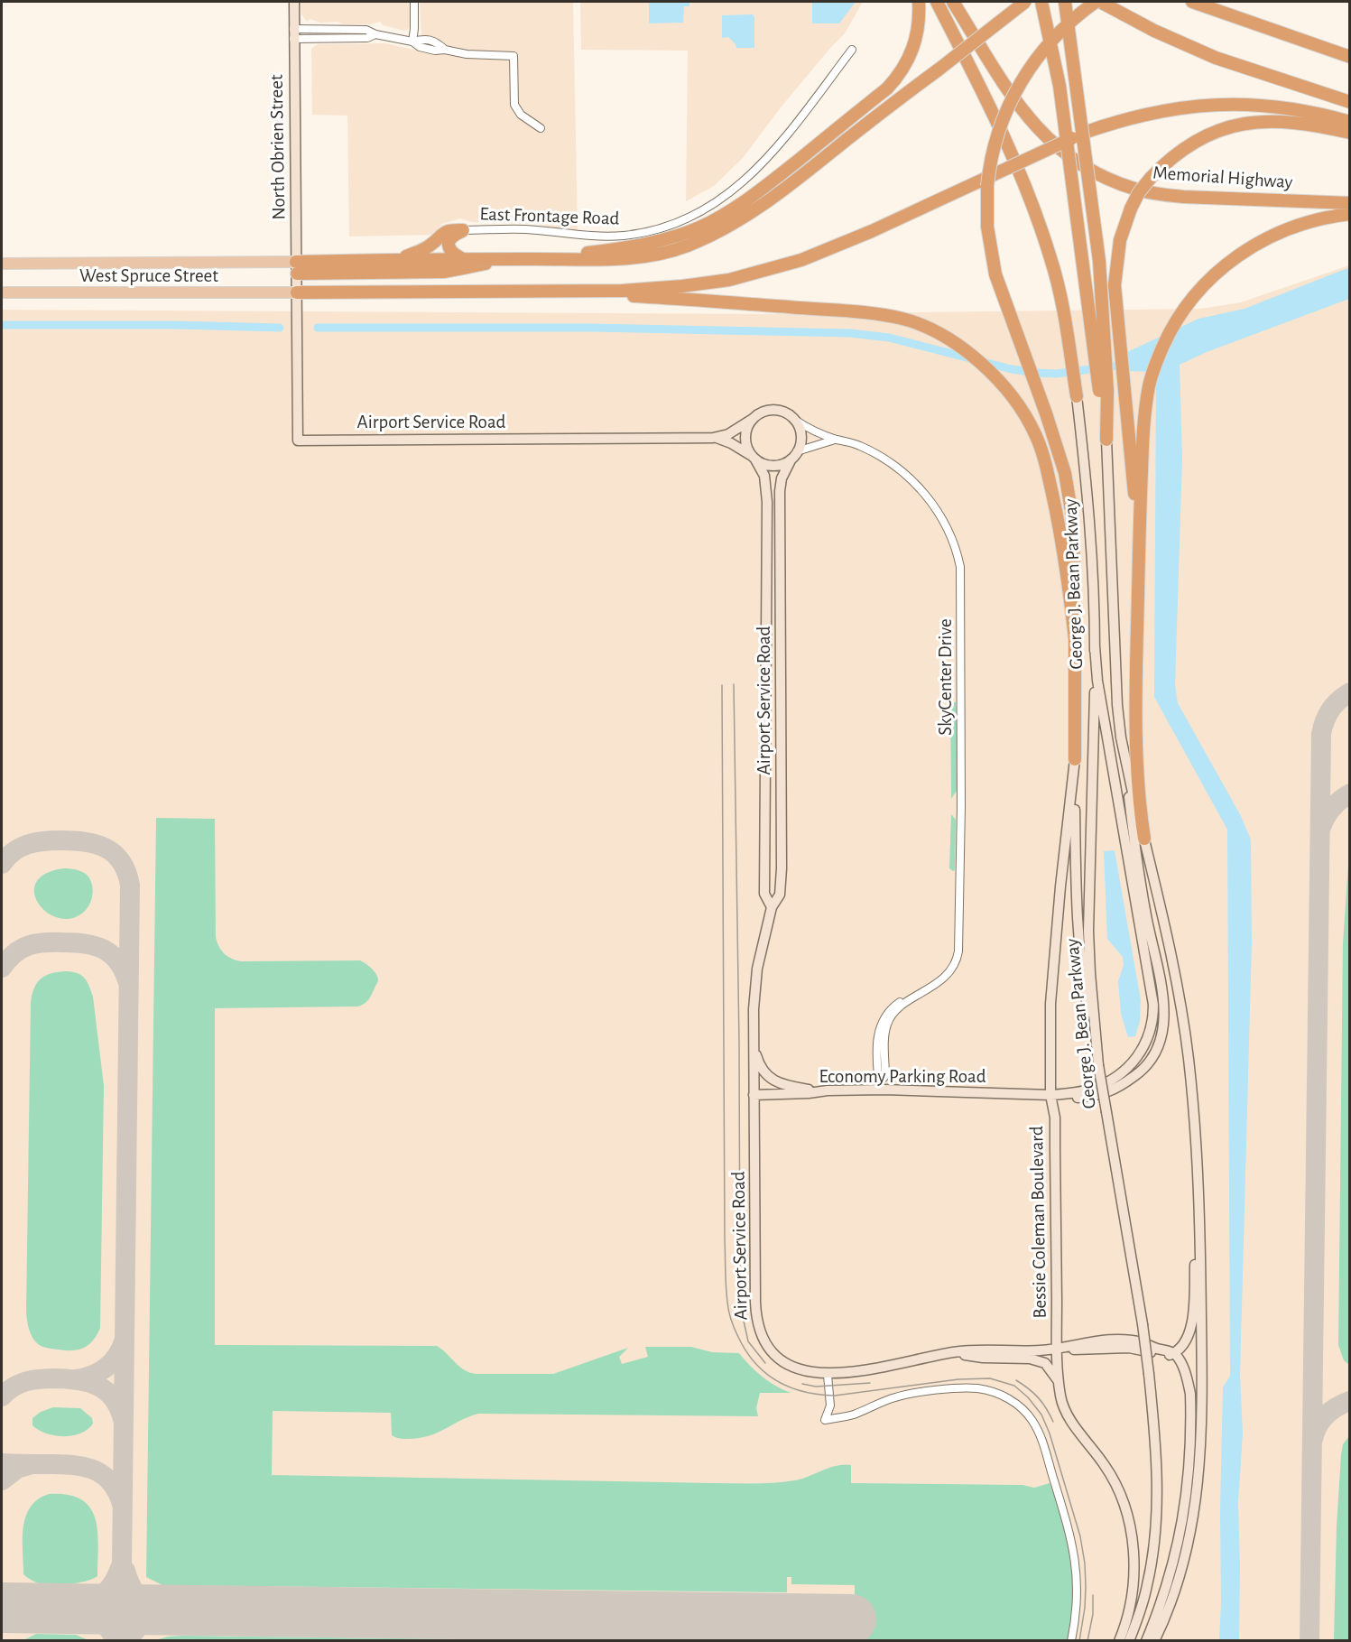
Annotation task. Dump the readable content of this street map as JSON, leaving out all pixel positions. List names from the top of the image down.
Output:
{
  "streets": {
    "highway": ["Memorial Highway"],
    "main road": ["West Spruce Street"],
    "street": [
      "North Obrien Street",
      "East Frontage Road",
      "Airport Service Road",
      "George J. Bean Parkway",
      "SkyCenter Drive",
      "Economy Parking Road",
      "Bessie Coleman Boulevard"
    ]
  },
  "crossings": [
    ["North Obrien Street", "West Spruce Street"],
    ["North Obrien Street", "Airport Service Road"],
    ["West Spruce Street", "Airport Service Road"],
    ["Airport Service Road", "SkyCenter Drive"],
    ["Airport Service Road", "Economy Parking Road"],
    ["Airport Service Road", "Bessie Coleman Boulevard"],
    ["SkyCenter Drive", "Economy Parking Road"],
    ["Economy Parking Road", "Bessie Coleman Boulevard"]
  ]
}
